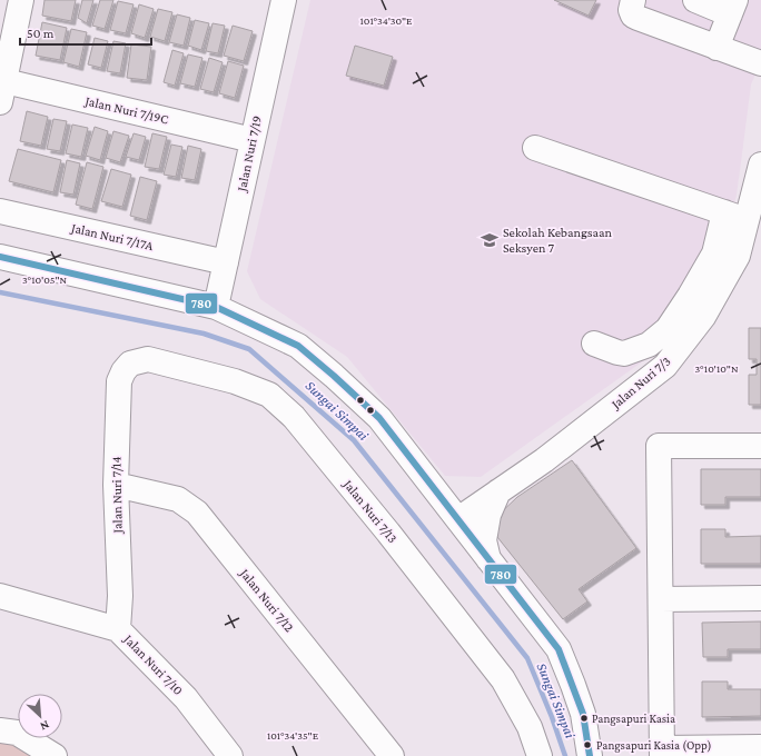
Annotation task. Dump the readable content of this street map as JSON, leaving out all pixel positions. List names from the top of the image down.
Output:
{
  "streets": {
    "street": [
      "Jalan Nuri 7/19C",
      "Jalan Nuri 7/19",
      "Jalan Nuri 7/17A",
      "Jalan Nuri 7/3",
      "Jalan Nuri 7/14",
      "Jalan Nuri 7/13",
      "Jalan Nuri 7/12",
      "Jalan Nuri 7/10"
    ]
  },
  "crossings": [
    ["Jalan Nuri 7/19C", "Jalan Nuri 7/19"],
    ["Jalan Nuri 7/19", "Jalan Nuri 7/17A"],
    ["Jalan Nuri 7/14", "Jalan Nuri 7/13"],
    ["Jalan Nuri 7/14", "Jalan Nuri 7/12"],
    ["Jalan Nuri 7/14", "Jalan Nuri 7/10"]
  ],
  "water": ["Sungai Simpai"],
  "places": {
    "school or university": ["Sekolah Kebangsaan Seksyen 7"],
    "other": ["Pangsapuri Kasia", "Pangsapuri Kasia (Opp)"]
  },
  "lines": ["transit line 780"],
  "scale_bar": "50 m",
  "north": "bottom right",
  "coordinates": [
    "101°34'30\"E",
    "3°10'05\"N",
    "3°10'10\"N",
    "101°34'35\"E"
  ]
}
